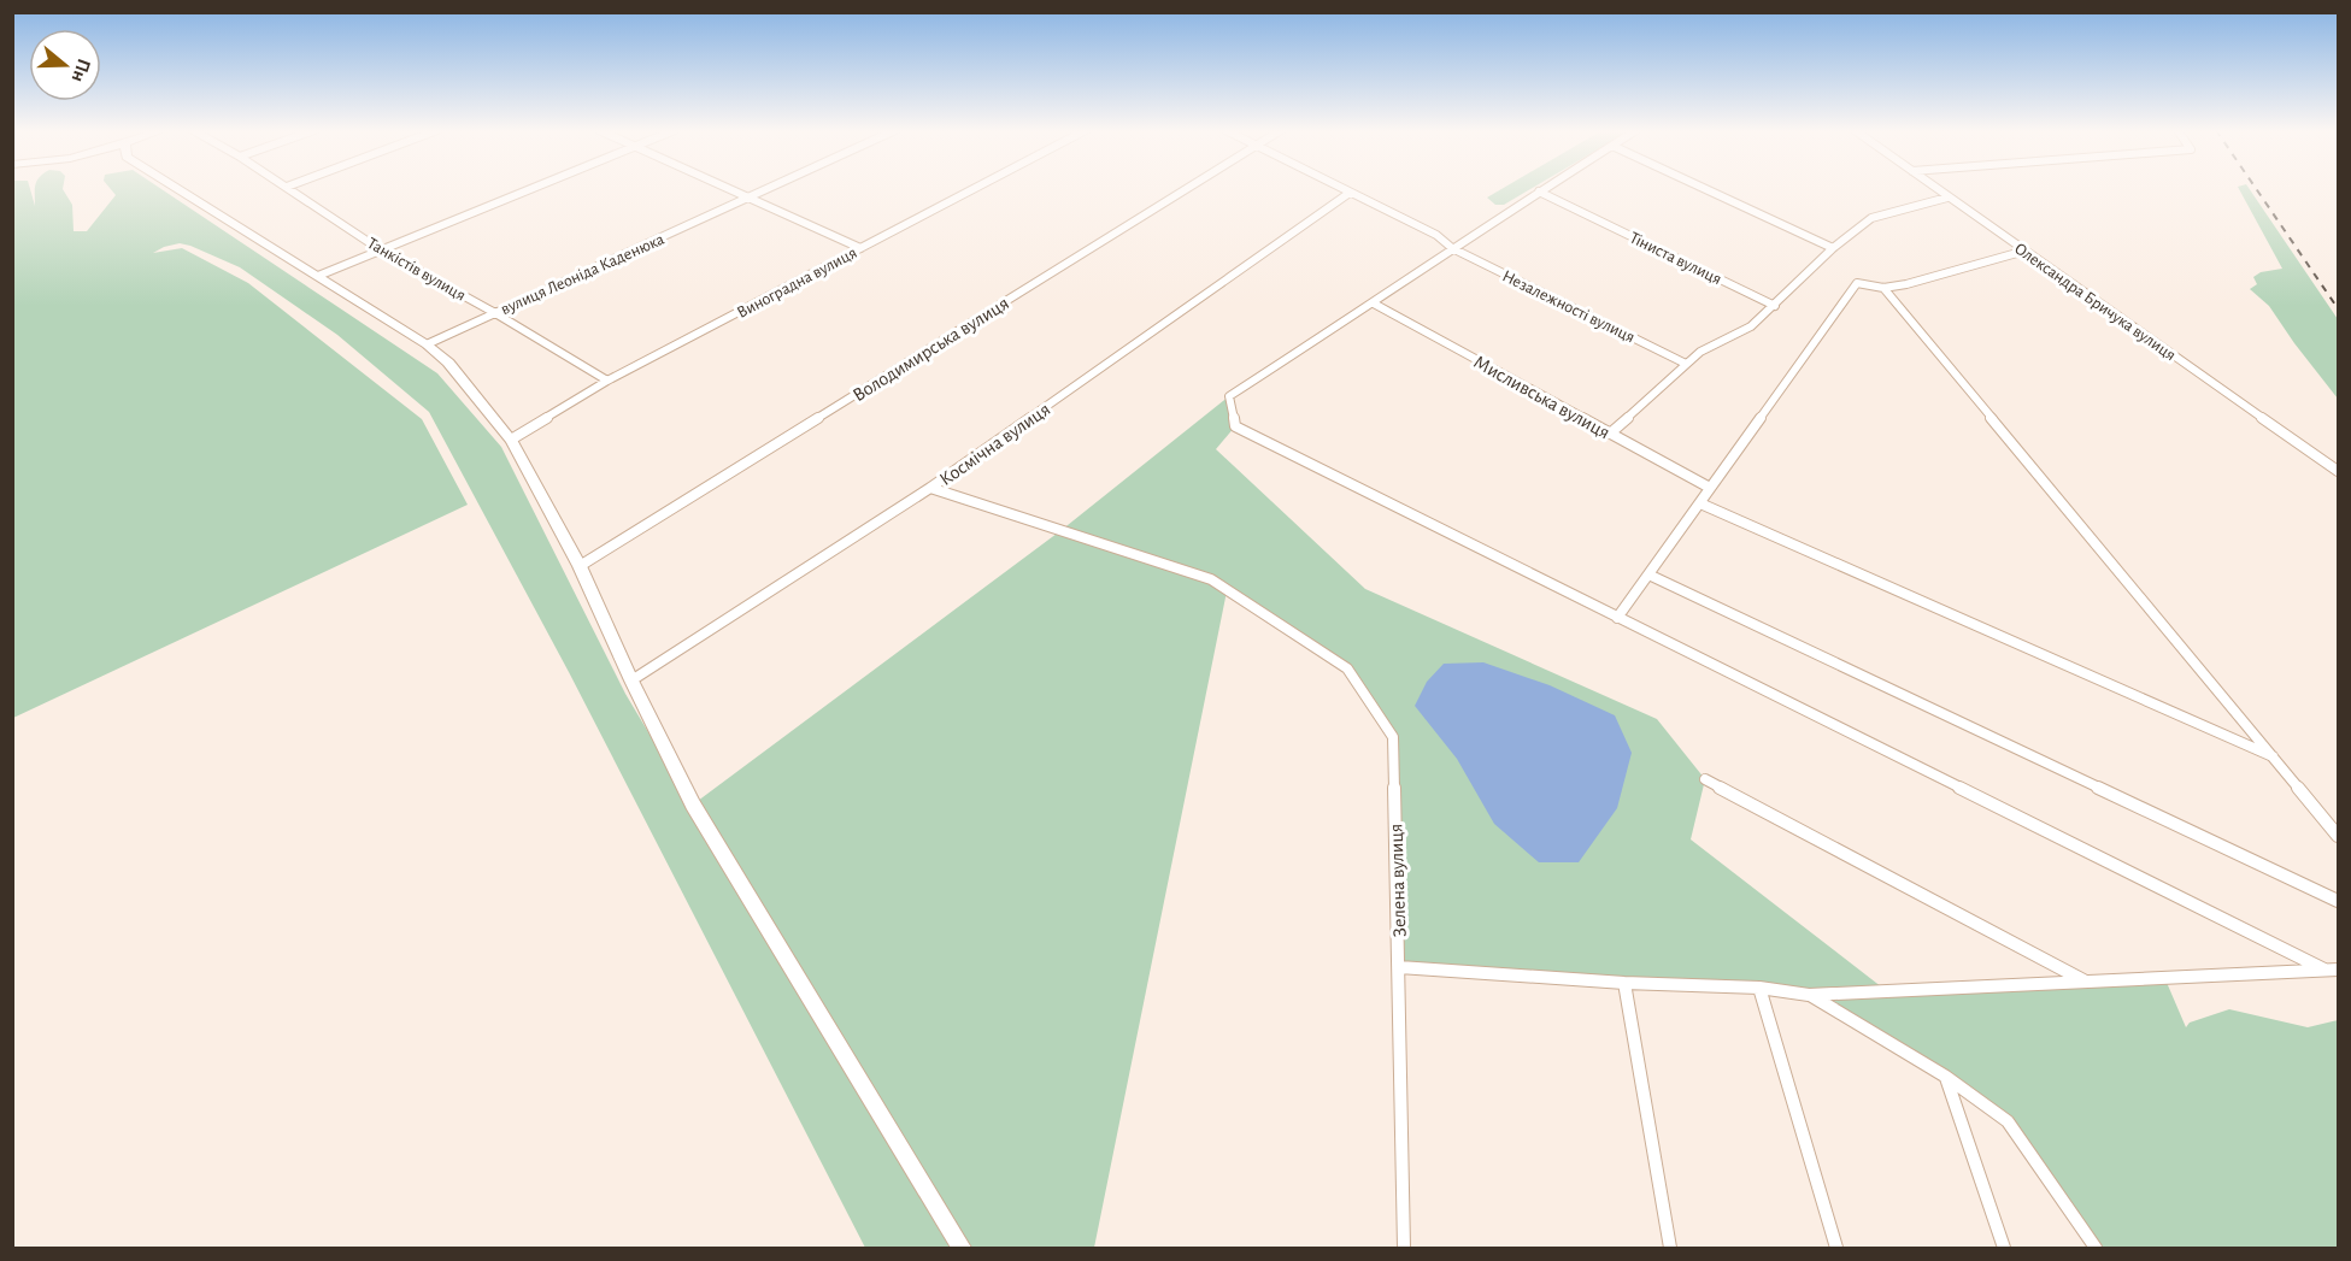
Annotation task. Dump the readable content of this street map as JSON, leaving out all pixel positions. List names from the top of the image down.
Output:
{
  "streets": {
    "street": [
      "Тіниста вулиця",
      "Танкістів вулиця",
      "вулиця Леоніда Каденюка",
      "Виноградна вулиця",
      "Олександра Бричука вулиця",
      "Незалежності вулиця",
      "Володимирська вулиця",
      "Мисливська вулиця",
      "Космічна вулиця",
      "Зелена вулиця"
    ]
  },
  "crossings": [
    ["Танкістів вулиця", "вулиця Леоніда Каденюка"],
    ["Танкістів вулиця", "Виноградна вулиця"],
    ["Незалежності вулиця", "Космічна вулиця"],
    ["Космічна вулиця", "Зелена вулиця"]
  ],
  "north": "right"
}
